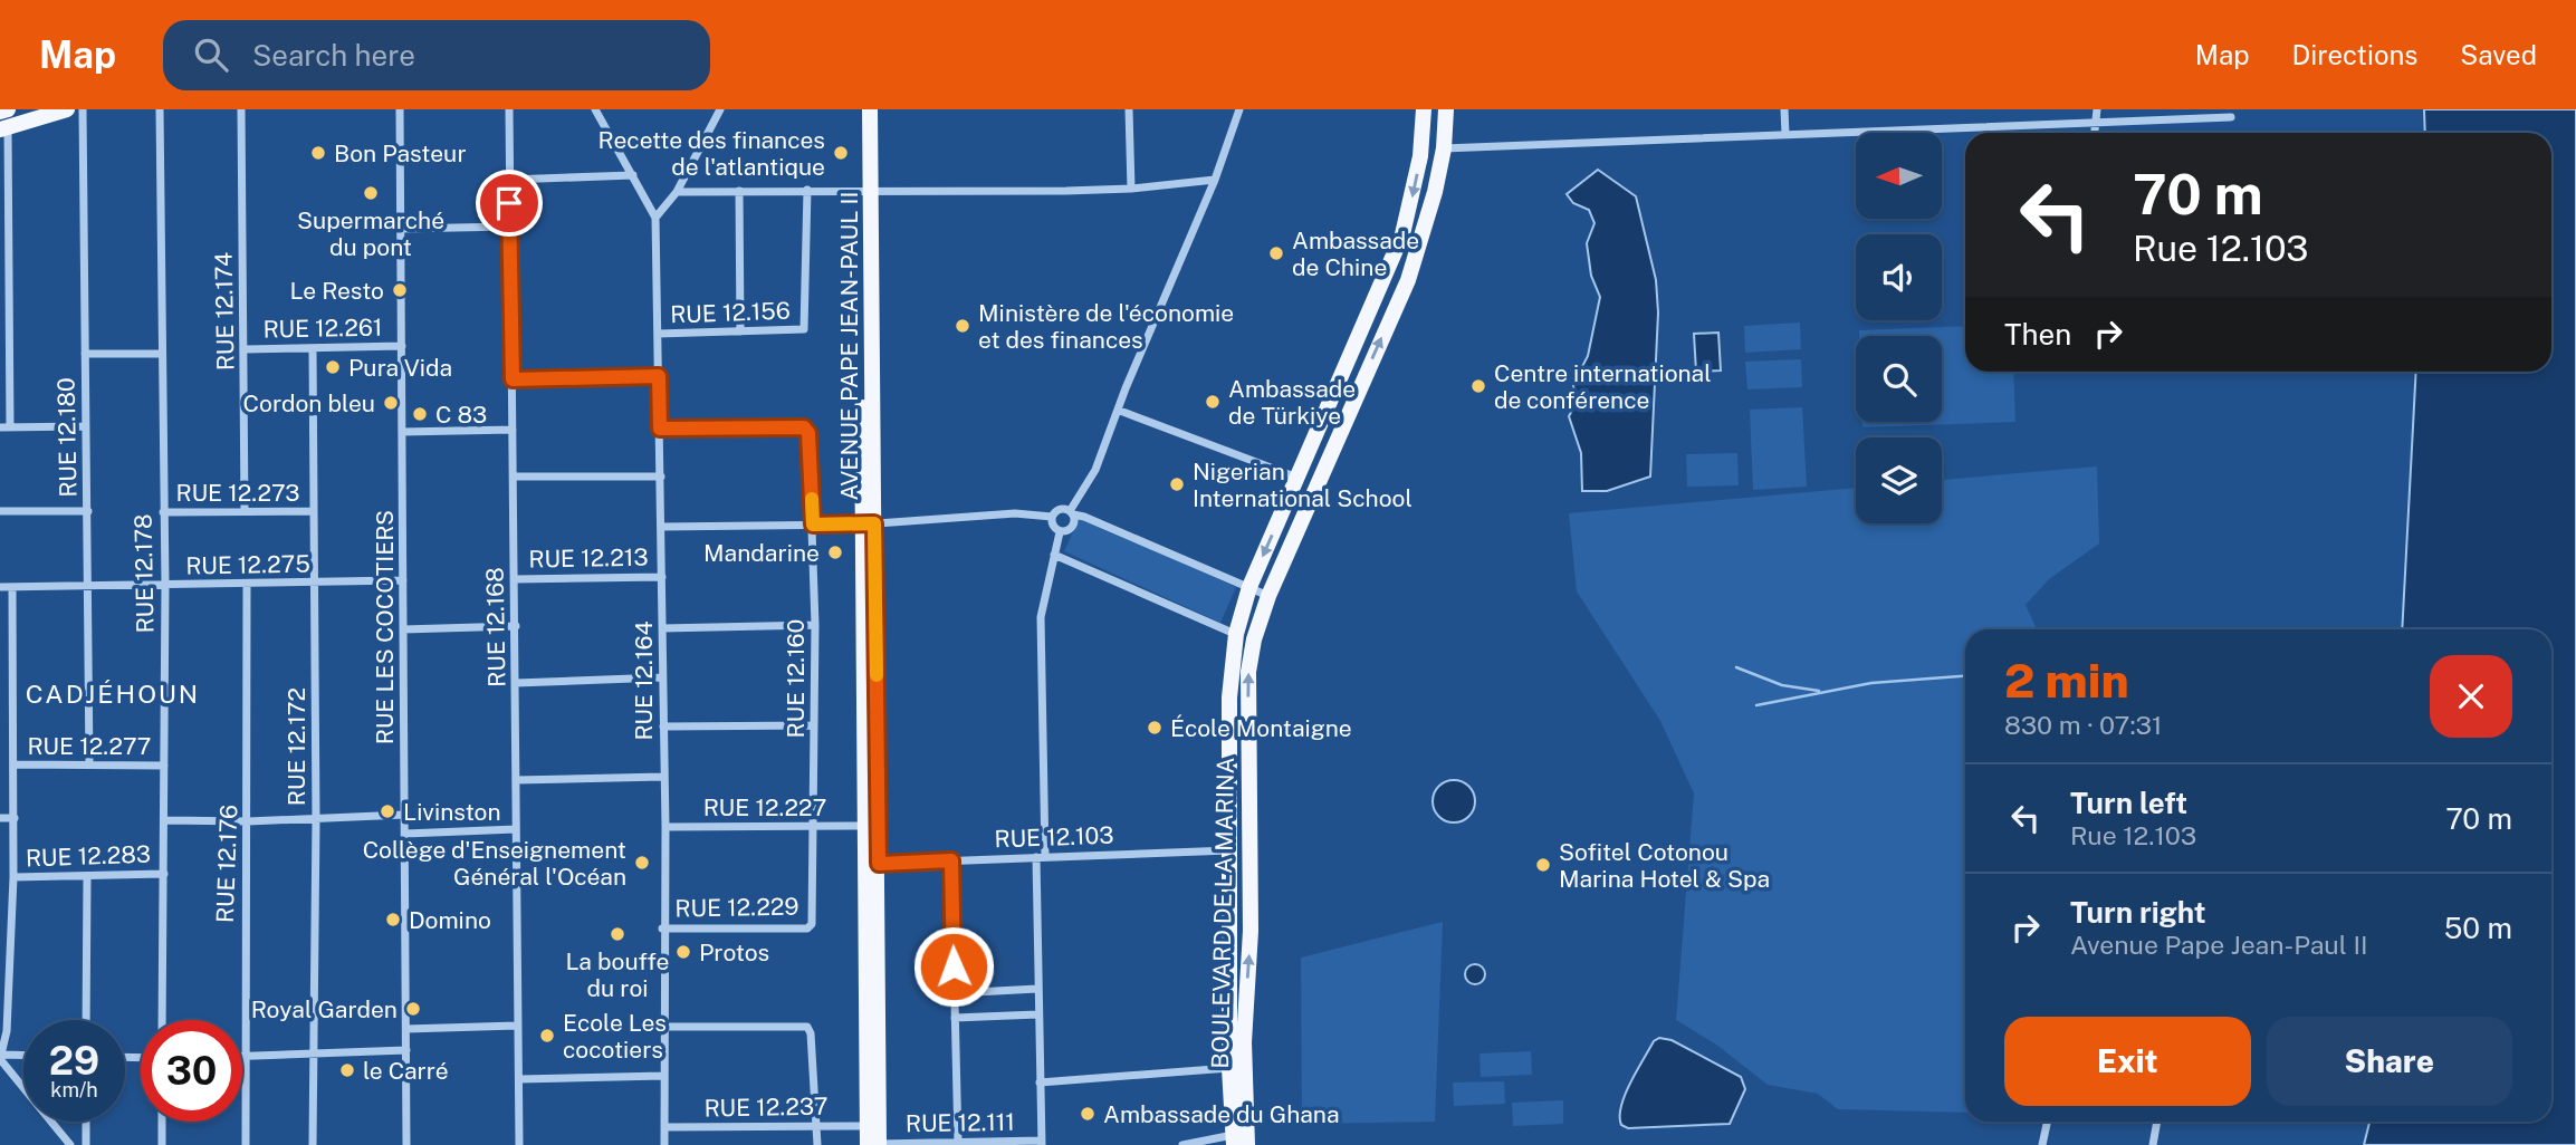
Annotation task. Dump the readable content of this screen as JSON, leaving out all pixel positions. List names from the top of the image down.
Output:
{
  "streets": {
    "main road": ["AVENUE PAPE JEAN-PAUL II", "BOULEVARD DE LA MARINA"],
    "street": [
      "RUE 12.174",
      "RUE 12.156",
      "RUE 12.261",
      "RUE 12.180",
      "RUE 12.273",
      "RUE 12.213",
      "RUE 12.275",
      "RUE 12.178",
      "RUE LES COCOTIERS",
      "RUE 12.168",
      "RUE 12.160",
      "RUE 12.164",
      "RUE 12.277",
      "RUE 12.172",
      "RUE 12.227",
      "RUE 12.103",
      "RUE 12.283",
      "RUE 12.176",
      "RUE 12.229",
      "RUE 12.237",
      "RUE 12.111"
    ]
  },
  "crossings": [
    ["RUE 12.174", "RUE 12.261"],
    ["RUE 12.174", "RUE 12.273"],
    ["RUE 12.156", "RUE 12.164"],
    ["RUE 12.261", "RUE LES COCOTIERS"],
    ["RUE 12.261", "RUE 12.172"],
    ["AVENUE PAPE JEAN-PAUL II", "RUE 12.227"],
    ["AVENUE PAPE JEAN-PAUL II", "RUE 12.103"],
    ["AVENUE PAPE JEAN-PAUL II", "RUE 12.237"],
    ["AVENUE PAPE JEAN-PAUL II", "RUE 12.111"],
    ["RUE 12.180", "RUE 12.275"],
    ["RUE 12.180", "RUE 12.277"],
    ["RUE 12.273", "RUE 12.178"],
    ["RUE 12.273", "RUE 12.172"],
    ["RUE 12.213", "RUE 12.168"],
    ["RUE 12.213", "RUE 12.164"],
    ["RUE 12.275", "RUE 12.178"],
    ["RUE 12.275", "RUE LES COCOTIERS"],
    ["RUE 12.275", "RUE 12.172"],
    ["RUE 12.275", "RUE 12.176"],
    ["RUE 12.178", "RUE 12.277"],
    ["RUE 12.178", "RUE 12.283"],
    ["RUE 12.160", "RUE 12.164"],
    ["RUE 12.160", "RUE 12.227"],
    ["RUE 12.160", "RUE 12.229"],
    ["RUE 12.164", "RUE 12.227"],
    ["RUE 12.164", "RUE 12.229"],
    ["RUE 12.164", "RUE 12.237"],
    ["RUE 12.103", "BOULEVARD DE LA MARINA"]
  ],
  "districts": ["CADJÉHOUN"],
  "places": [
    "Bon Pasteur",
    "Recette des finances de l'atlantique",
    "Supermarché du pont",
    "Ambassade de Chine",
    "Le Resto",
    "Ministère de l'économie et des finances",
    "Pura Vida",
    "Centre international de conférence",
    "Ambassade de Türkiye",
    "Cordon bleu",
    "C 83",
    "Nigerian International School",
    "Mandarine",
    "École Montaigne",
    "Livinston",
    "Collège d'Enseignement Général l'Océan",
    "Sofitel Cotonou Marina Hotel & Spa",
    "Domino",
    "La bouffe du roi",
    "Protos",
    "Royal Garden",
    "Ecole Les cocotiers",
    "le Carré",
    "Ambassade du Ghana"
  ],
  "north": "left",
  "page": {
    "header": "Map",
    "search": "Search here",
    "nav": ["Map", "Directions", "Saved"],
    "turn": ["70 m", "Rue 12.103"],
    "then": "Then",
    "heading": ["2 min", "830 m · 07:31"],
    "list": [
      {
        "name": "Turn left",
        "note": "Rue 12.103",
        "value": "70 m"
      },
      {
        "name": "Turn right",
        "note": "Avenue Pape Jean-Paul II",
        "value": "50 m"
      }
    ],
    "buttons": ["Exit", "Share"],
    "speed": "29 km/h",
    "limit": "30"
  }
}
